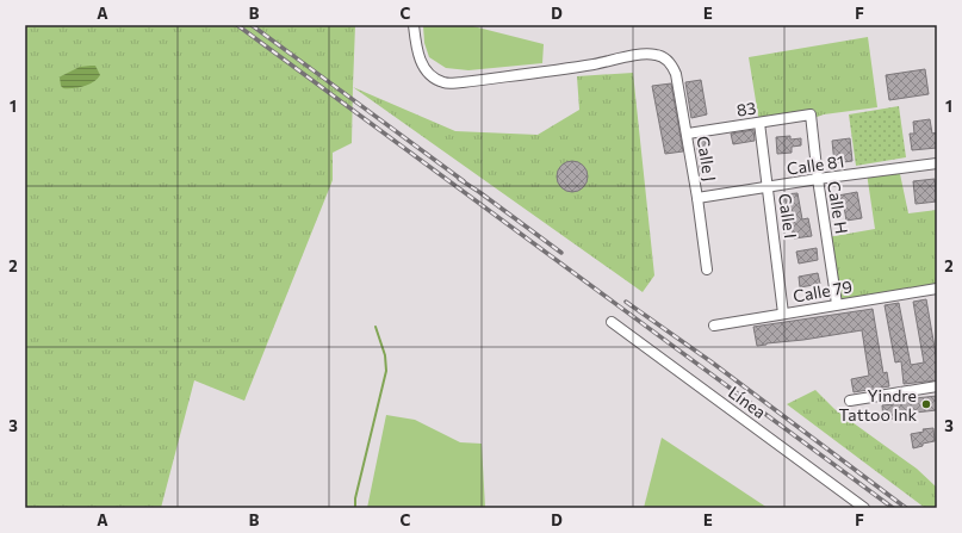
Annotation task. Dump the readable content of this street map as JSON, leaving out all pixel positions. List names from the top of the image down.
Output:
{
  "streets": {
    "street": [
      "83",
      "Calle J",
      "Calle 81",
      "Calle H",
      "Calle I",
      "Calle 79",
      "Línea"
    ]
  },
  "crossings": [
    ["83", "Calle J"],
    ["83", "Calle H"],
    ["83", "Calle I"],
    ["Calle J", "Calle 81"],
    ["Calle 81", "Calle H"],
    ["Calle 81", "Calle I"],
    ["Calle H", "Calle 79"],
    ["Calle I", "Calle 79"]
  ],
  "places": ["Yindre Tattoo Ink"],
  "grid": {
    "columns": [
      "A",
      "B",
      "C",
      "D",
      "E",
      "F"
    ],
    "rows": ["1", "2", "3"]
  }
}
